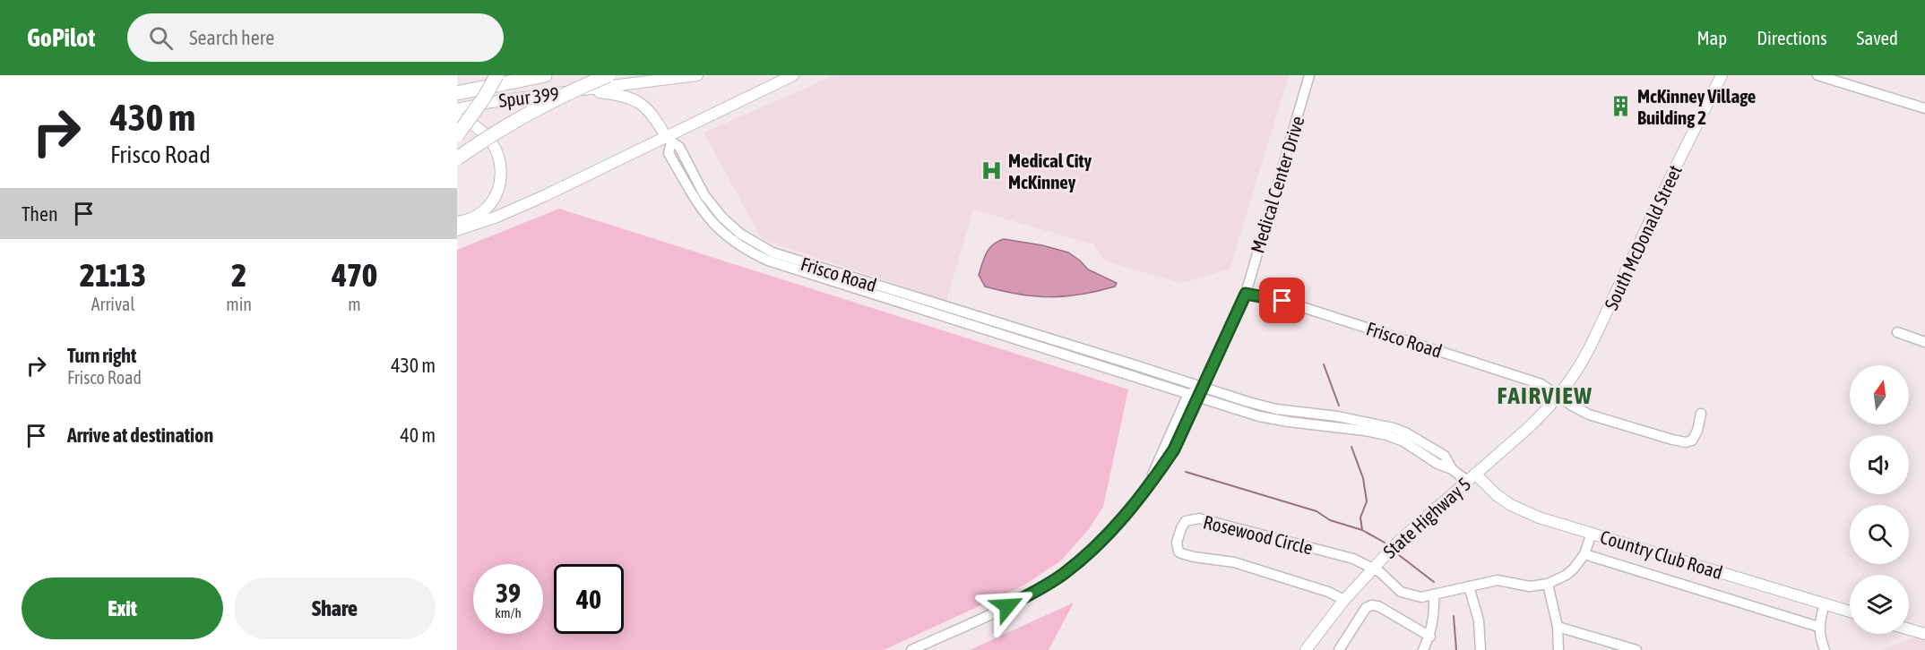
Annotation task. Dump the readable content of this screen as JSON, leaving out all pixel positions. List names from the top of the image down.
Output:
{
  "streets": {
    "main road": [
      "Spur 399",
      "South McDonald Street",
      "State Highway 5",
      "Country Club Road"
    ],
    "street": ["Medical Center Drive", "Frisco Road", "Rosewood Circle"]
  },
  "crossings": [
    ["Medical Center Drive", "Frisco Road"],
    ["South McDonald Street", "Frisco Road"],
    ["South McDonald Street", "State Highway 5"],
    ["Frisco Road", "State Highway 5"],
    ["State Highway 5", "Rosewood Circle"],
    ["State Highway 5", "Country Club Road"]
  ],
  "districts": ["FAIRVIEW"],
  "places": {
    "building": ["McKinney Village Building 2"],
    "hospital": ["Medical City McKinney"]
  },
  "north": "top",
  "page": {
    "header": "GoPilot",
    "search": "Search here",
    "nav": ["Map", "Directions", "Saved"],
    "turn": ["430 m", "Frisco Road"],
    "then": "Then",
    "eta": [
      "21:13",
      "Arrival",
      "2",
      "min",
      "470",
      "m"
    ],
    "list": [
      {
        "name": "Turn right",
        "note": "Frisco Road",
        "value": "430 m"
      },
      {
        "name": "Arrive at destination",
        "value": "40 m"
      }
    ],
    "speed": "39 km/h",
    "limit": "40",
    "buttons": ["Exit", "Share"]
  }
}
